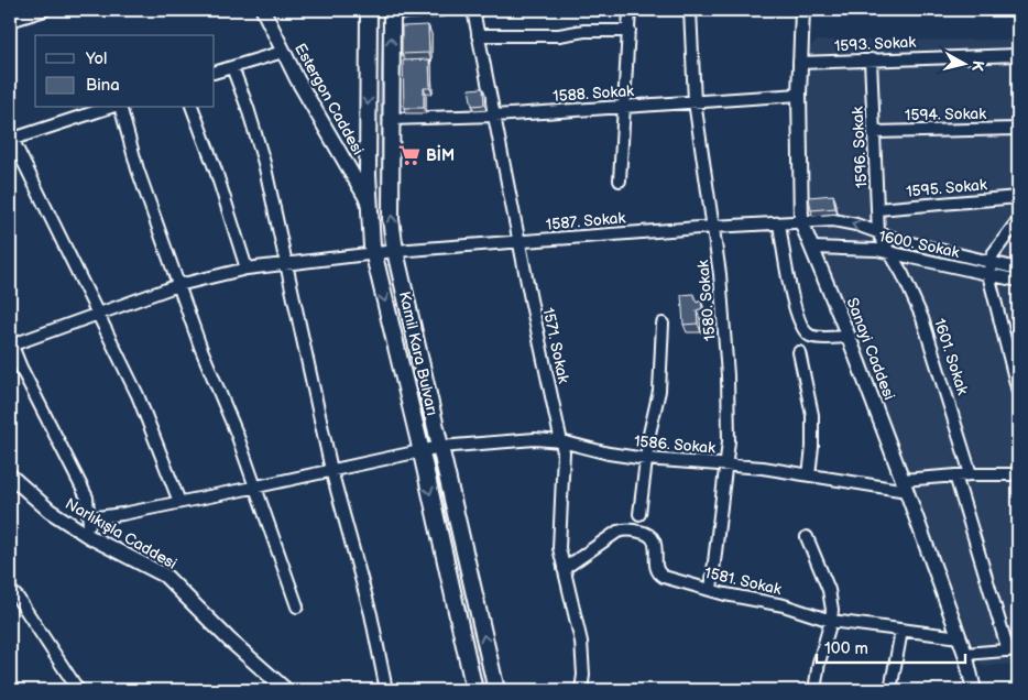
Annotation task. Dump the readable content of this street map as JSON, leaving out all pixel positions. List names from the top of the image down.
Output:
{
  "streets": {
    "main road": ["Kamil Kara Bulvarı"],
    "street": [
      "1593. Sokak",
      "1588. Sokak",
      "Estergon Caddesi",
      "1594. Sokak",
      "1596. Sokak",
      "1595. Sokak",
      "1587. Sokak",
      "1600. Sokak",
      "1580. Sokak",
      "1571. Sokak",
      "Sanayi Caddesi",
      "1601. Sokak",
      "1586. Sokak",
      "Narlıkışla Caddesi",
      "1581. Sokak"
    ]
  },
  "crossings": [
    ["1593. Sokak", "1596. Sokak"],
    ["1593. Sokak", "Sanayi Caddesi"],
    ["1588. Sokak", "1580. Sokak"],
    ["1588. Sokak", "1571. Sokak"],
    ["1588. Sokak", "Sanayi Caddesi"],
    ["1588. Sokak", "Kamil Kara Bulvarı"],
    ["Estergon Caddesi", "Kamil Kara Bulvarı"],
    ["1594. Sokak", "1596. Sokak"],
    ["1596. Sokak", "1595. Sokak"],
    ["1596. Sokak", "1587. Sokak"],
    ["1596. Sokak", "1601. Sokak"],
    ["1587. Sokak", "1580. Sokak"],
    ["1587. Sokak", "1571. Sokak"],
    ["1587. Sokak", "Sanayi Caddesi"],
    ["1587. Sokak", "Kamil Kara Bulvarı"],
    ["1587. Sokak", "1601. Sokak"],
    ["1600. Sokak", "Sanayi Caddesi"],
    ["1600. Sokak", "1601. Sokak"],
    ["1580. Sokak", "1586. Sokak"],
    ["1580. Sokak", "1581. Sokak"],
    ["1571. Sokak", "1586. Sokak"],
    ["Sanayi Caddesi", "1586. Sokak"],
    ["Sanayi Caddesi", "1581. Sokak"],
    ["Kamil Kara Bulvarı", "1586. Sokak"],
    ["1601. Sokak", "1586. Sokak"]
  ],
  "places": {
    "supermarket": ["BİM"]
  },
  "legend": ["Yol", "Bina"],
  "scale_bar": "100 m",
  "north": "right"
}
